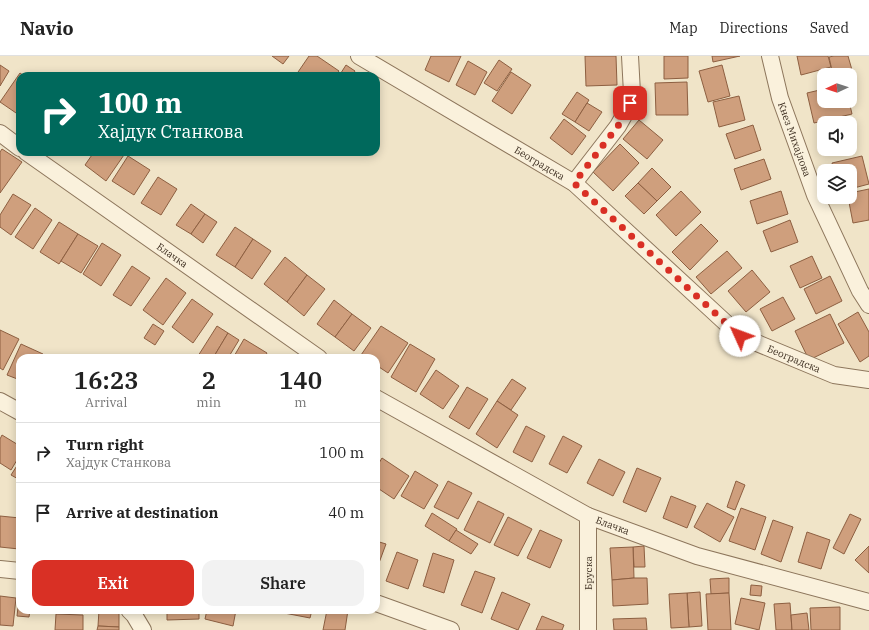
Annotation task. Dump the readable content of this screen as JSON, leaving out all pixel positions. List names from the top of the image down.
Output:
{
  "streets": {
    "street": [
      "Кнез Михајлова",
      "Београдска",
      "Блачка",
      "Бруска"
    ]
  },
  "crossings": [
    ["Блачка", "Бруска"]
  ],
  "north": "left",
  "page": {
    "header": "Navio",
    "nav": ["Map", "Directions", "Saved"],
    "turn": ["100 m", "Хајдук Станкова"],
    "eta": [
      "16:23",
      "Arrival",
      "2",
      "min",
      "140",
      "m"
    ],
    "list": [
      {
        "name": "Turn right",
        "note": "Хајдук Станкова",
        "value": "100 m"
      },
      {
        "name": "Arrive at destination",
        "value": "40 m"
      }
    ],
    "buttons": ["Exit", "Share"]
  }
}
